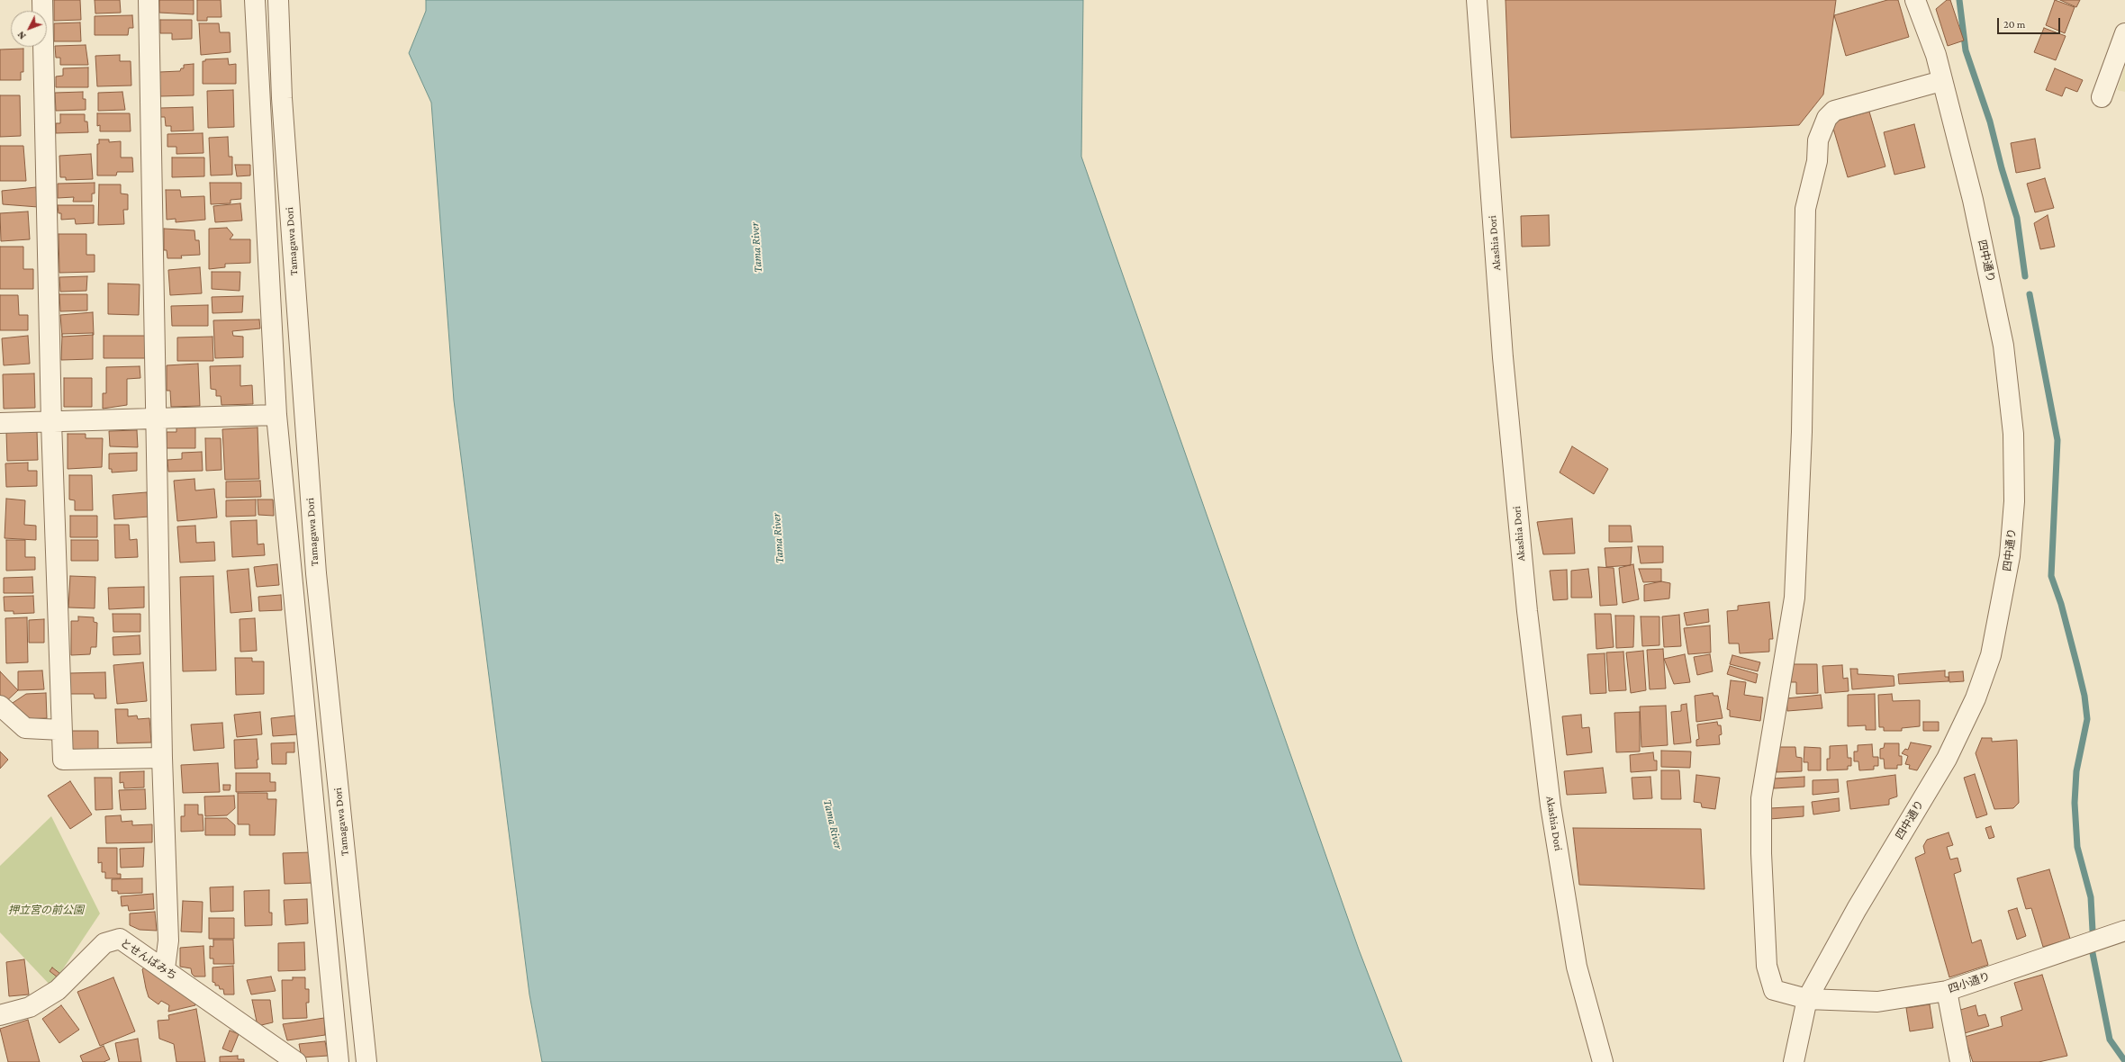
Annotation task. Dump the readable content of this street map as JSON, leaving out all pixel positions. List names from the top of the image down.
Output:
{
  "streets": {
    "street": [
      "Tamagawa Dori",
      "Akashia Dori",
      "四中通り",
      "とせんばみち",
      "四小通り"
    ]
  },
  "crossings": [
    ["四中通り", "四小通り"]
  ],
  "water": ["Tama River"],
  "parks": ["押立宮の前公園"],
  "scale_bar": "20 m",
  "north": "bottom left"
}
